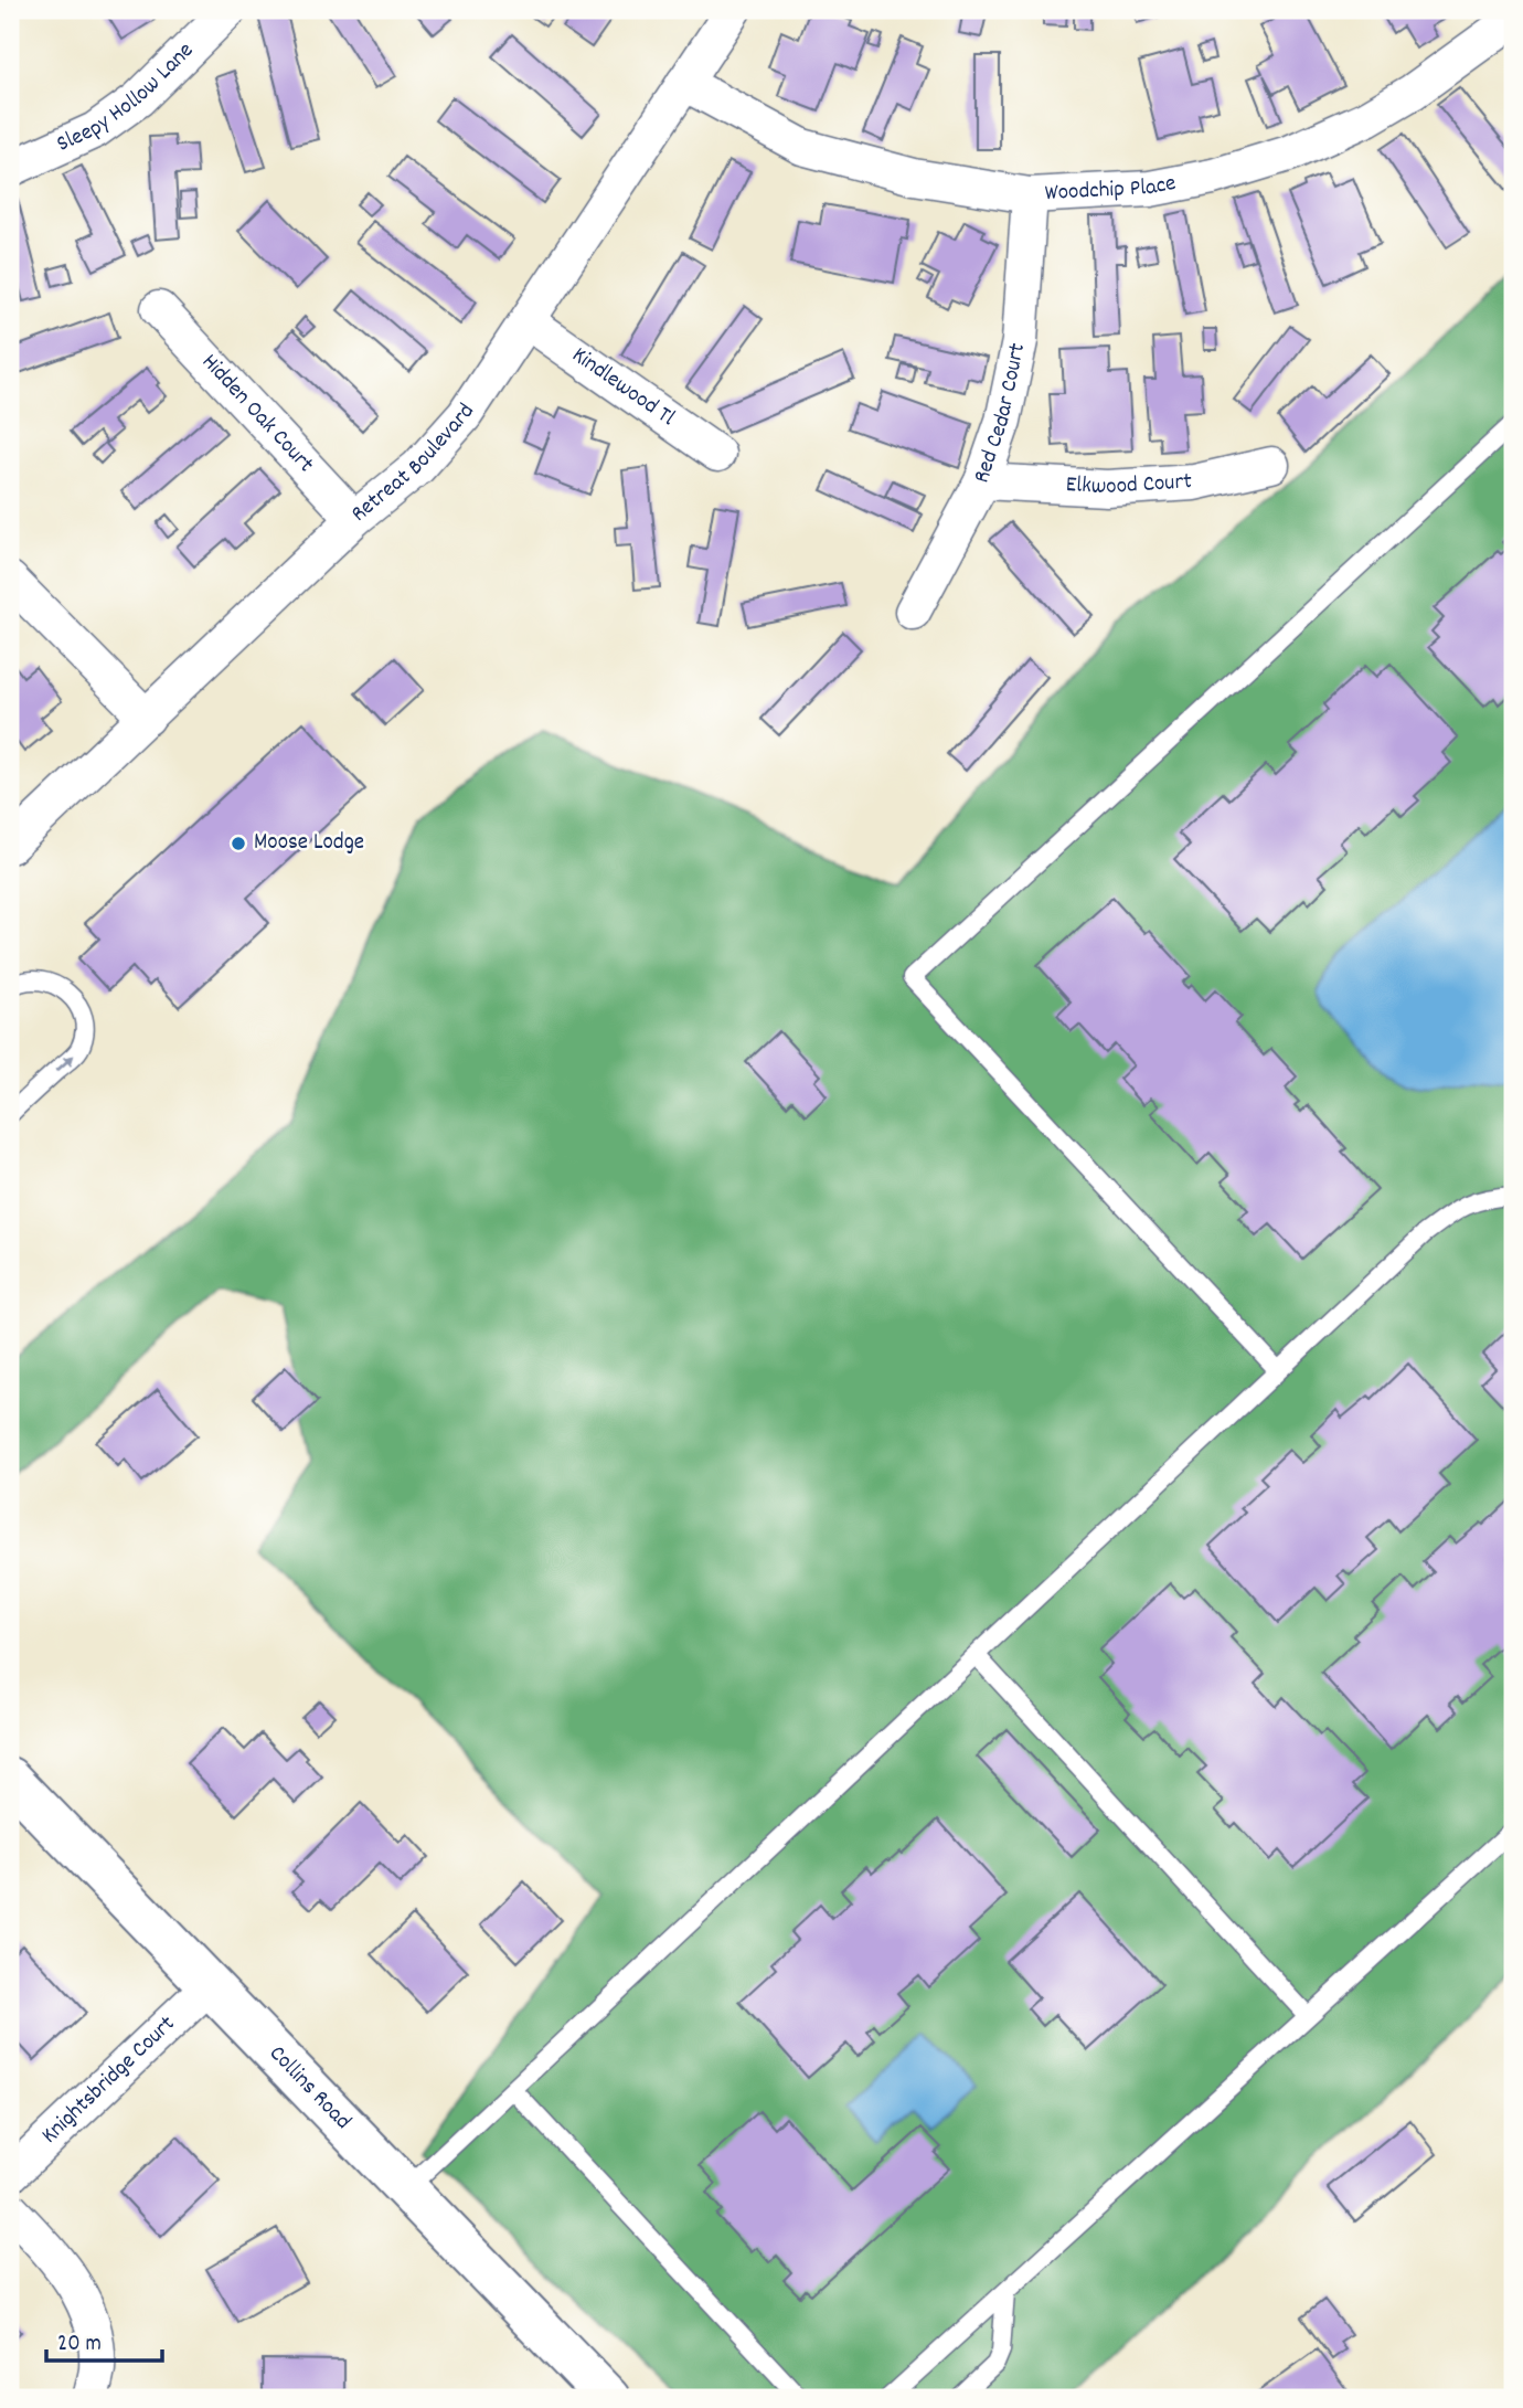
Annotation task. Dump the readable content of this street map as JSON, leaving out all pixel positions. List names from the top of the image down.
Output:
{
  "streets": {
    "street": [
      "Sleepy Hollow Lane",
      "Woodchip Place",
      "Kindlewood Tl",
      "Red Cedar Court",
      "Hidden Oak Court",
      "Retreat Boulevard",
      "Elkwood Court",
      "Knightsbridge Court",
      "Collins Road"
    ]
  },
  "crossings": [
    ["Woodchip Place", "Red Cedar Court"],
    ["Woodchip Place", "Retreat Boulevard"],
    ["Kindlewood Tl", "Retreat Boulevard"],
    ["Red Cedar Court", "Elkwood Court"],
    ["Hidden Oak Court", "Retreat Boulevard"],
    ["Knightsbridge Court", "Collins Road"]
  ],
  "places": ["Moose Lodge"],
  "scale_bar": "20 m"
}
